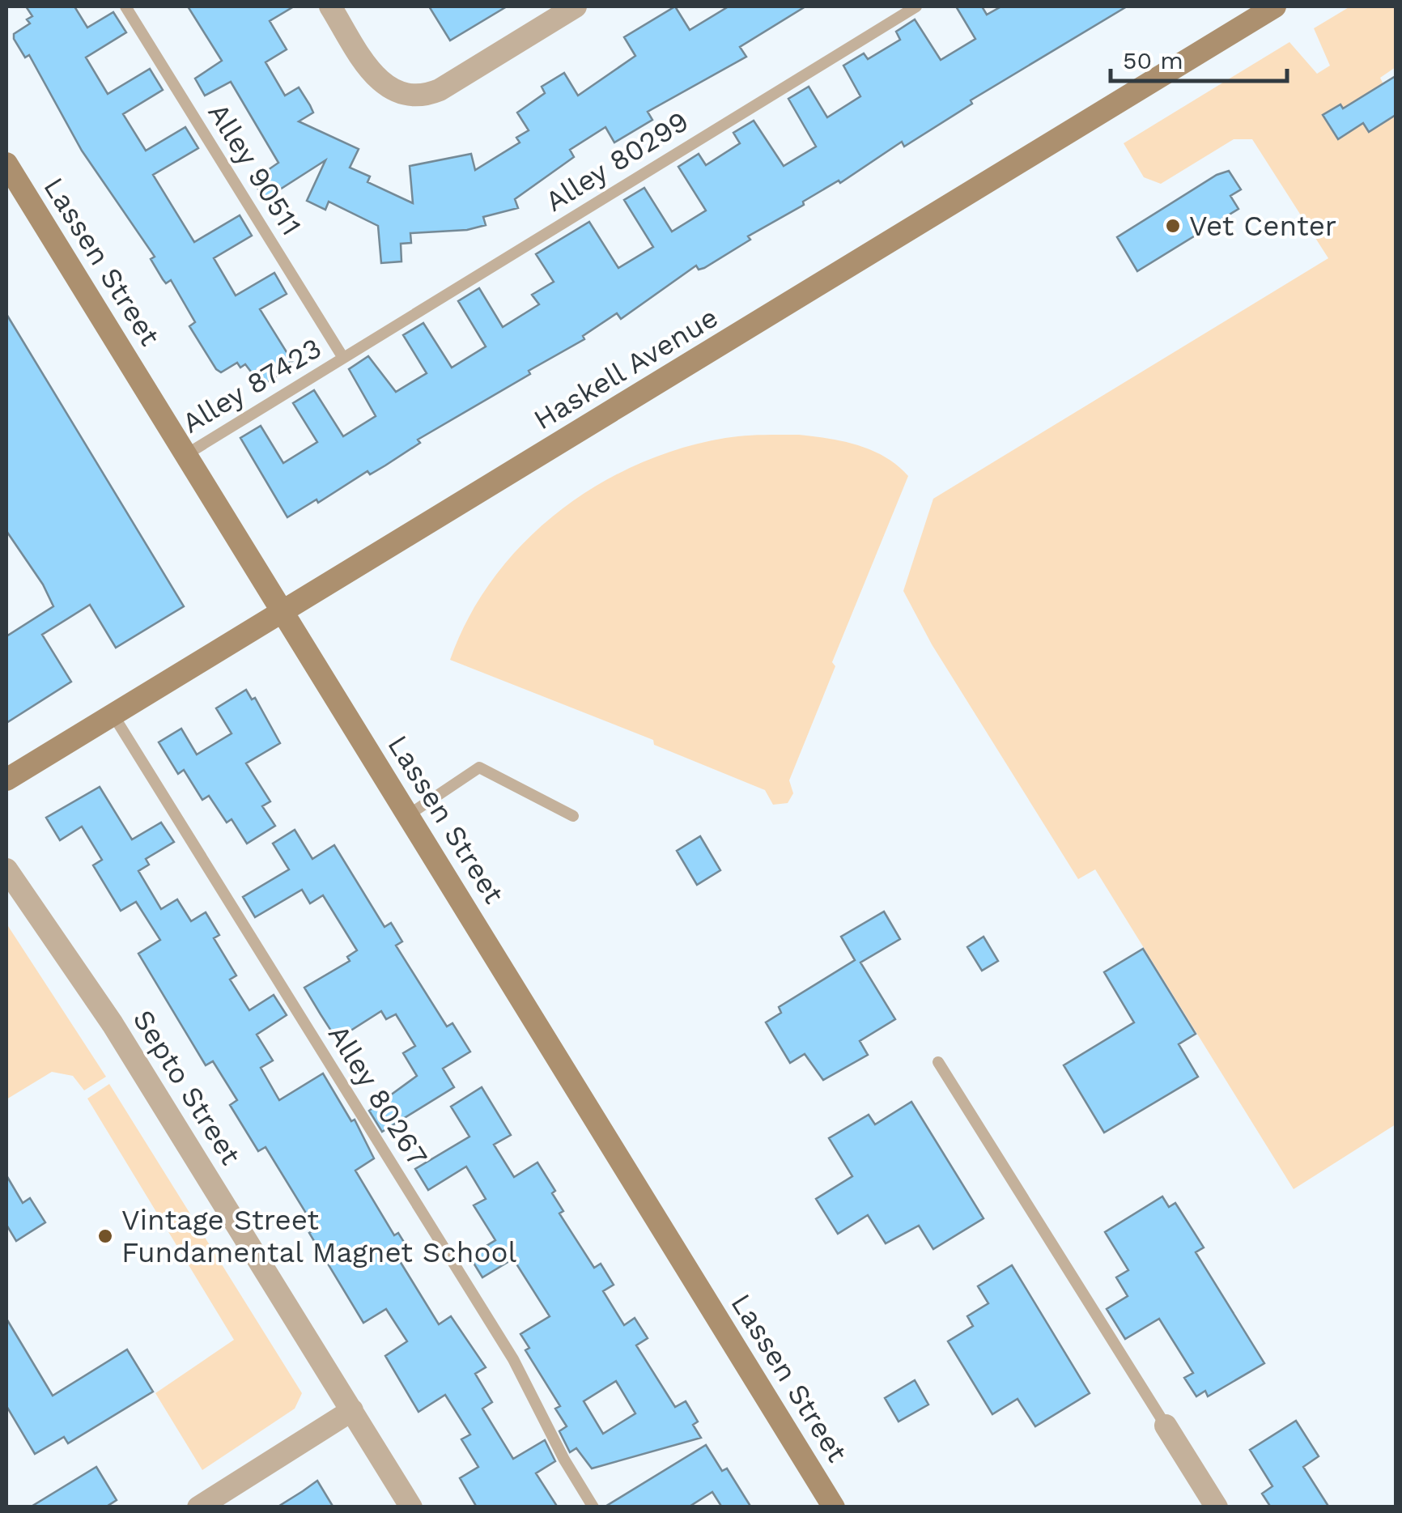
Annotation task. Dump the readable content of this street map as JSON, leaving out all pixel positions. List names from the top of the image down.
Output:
{
  "streets": {
    "main road": ["Lassen Street", "Haskell Avenue"],
    "street": ["Septo Street"],
    "lane": [
      "Alley 80299",
      "Alley 90511",
      "Alley 87423",
      "Alley 80267"
    ]
  },
  "crossings": [
    ["Alley 80299", "Alley 90511"],
    ["Alley 80299", "Alley 87423"],
    ["Alley 90511", "Alley 87423"],
    ["Lassen Street", "Haskell Avenue"],
    ["Lassen Street", "Alley 87423"],
    ["Haskell Avenue", "Alley 80267"]
  ],
  "places": ["Vet Center", "Vintage Street Fundamental Magnet School"],
  "scale_bar": "50 m"
}
